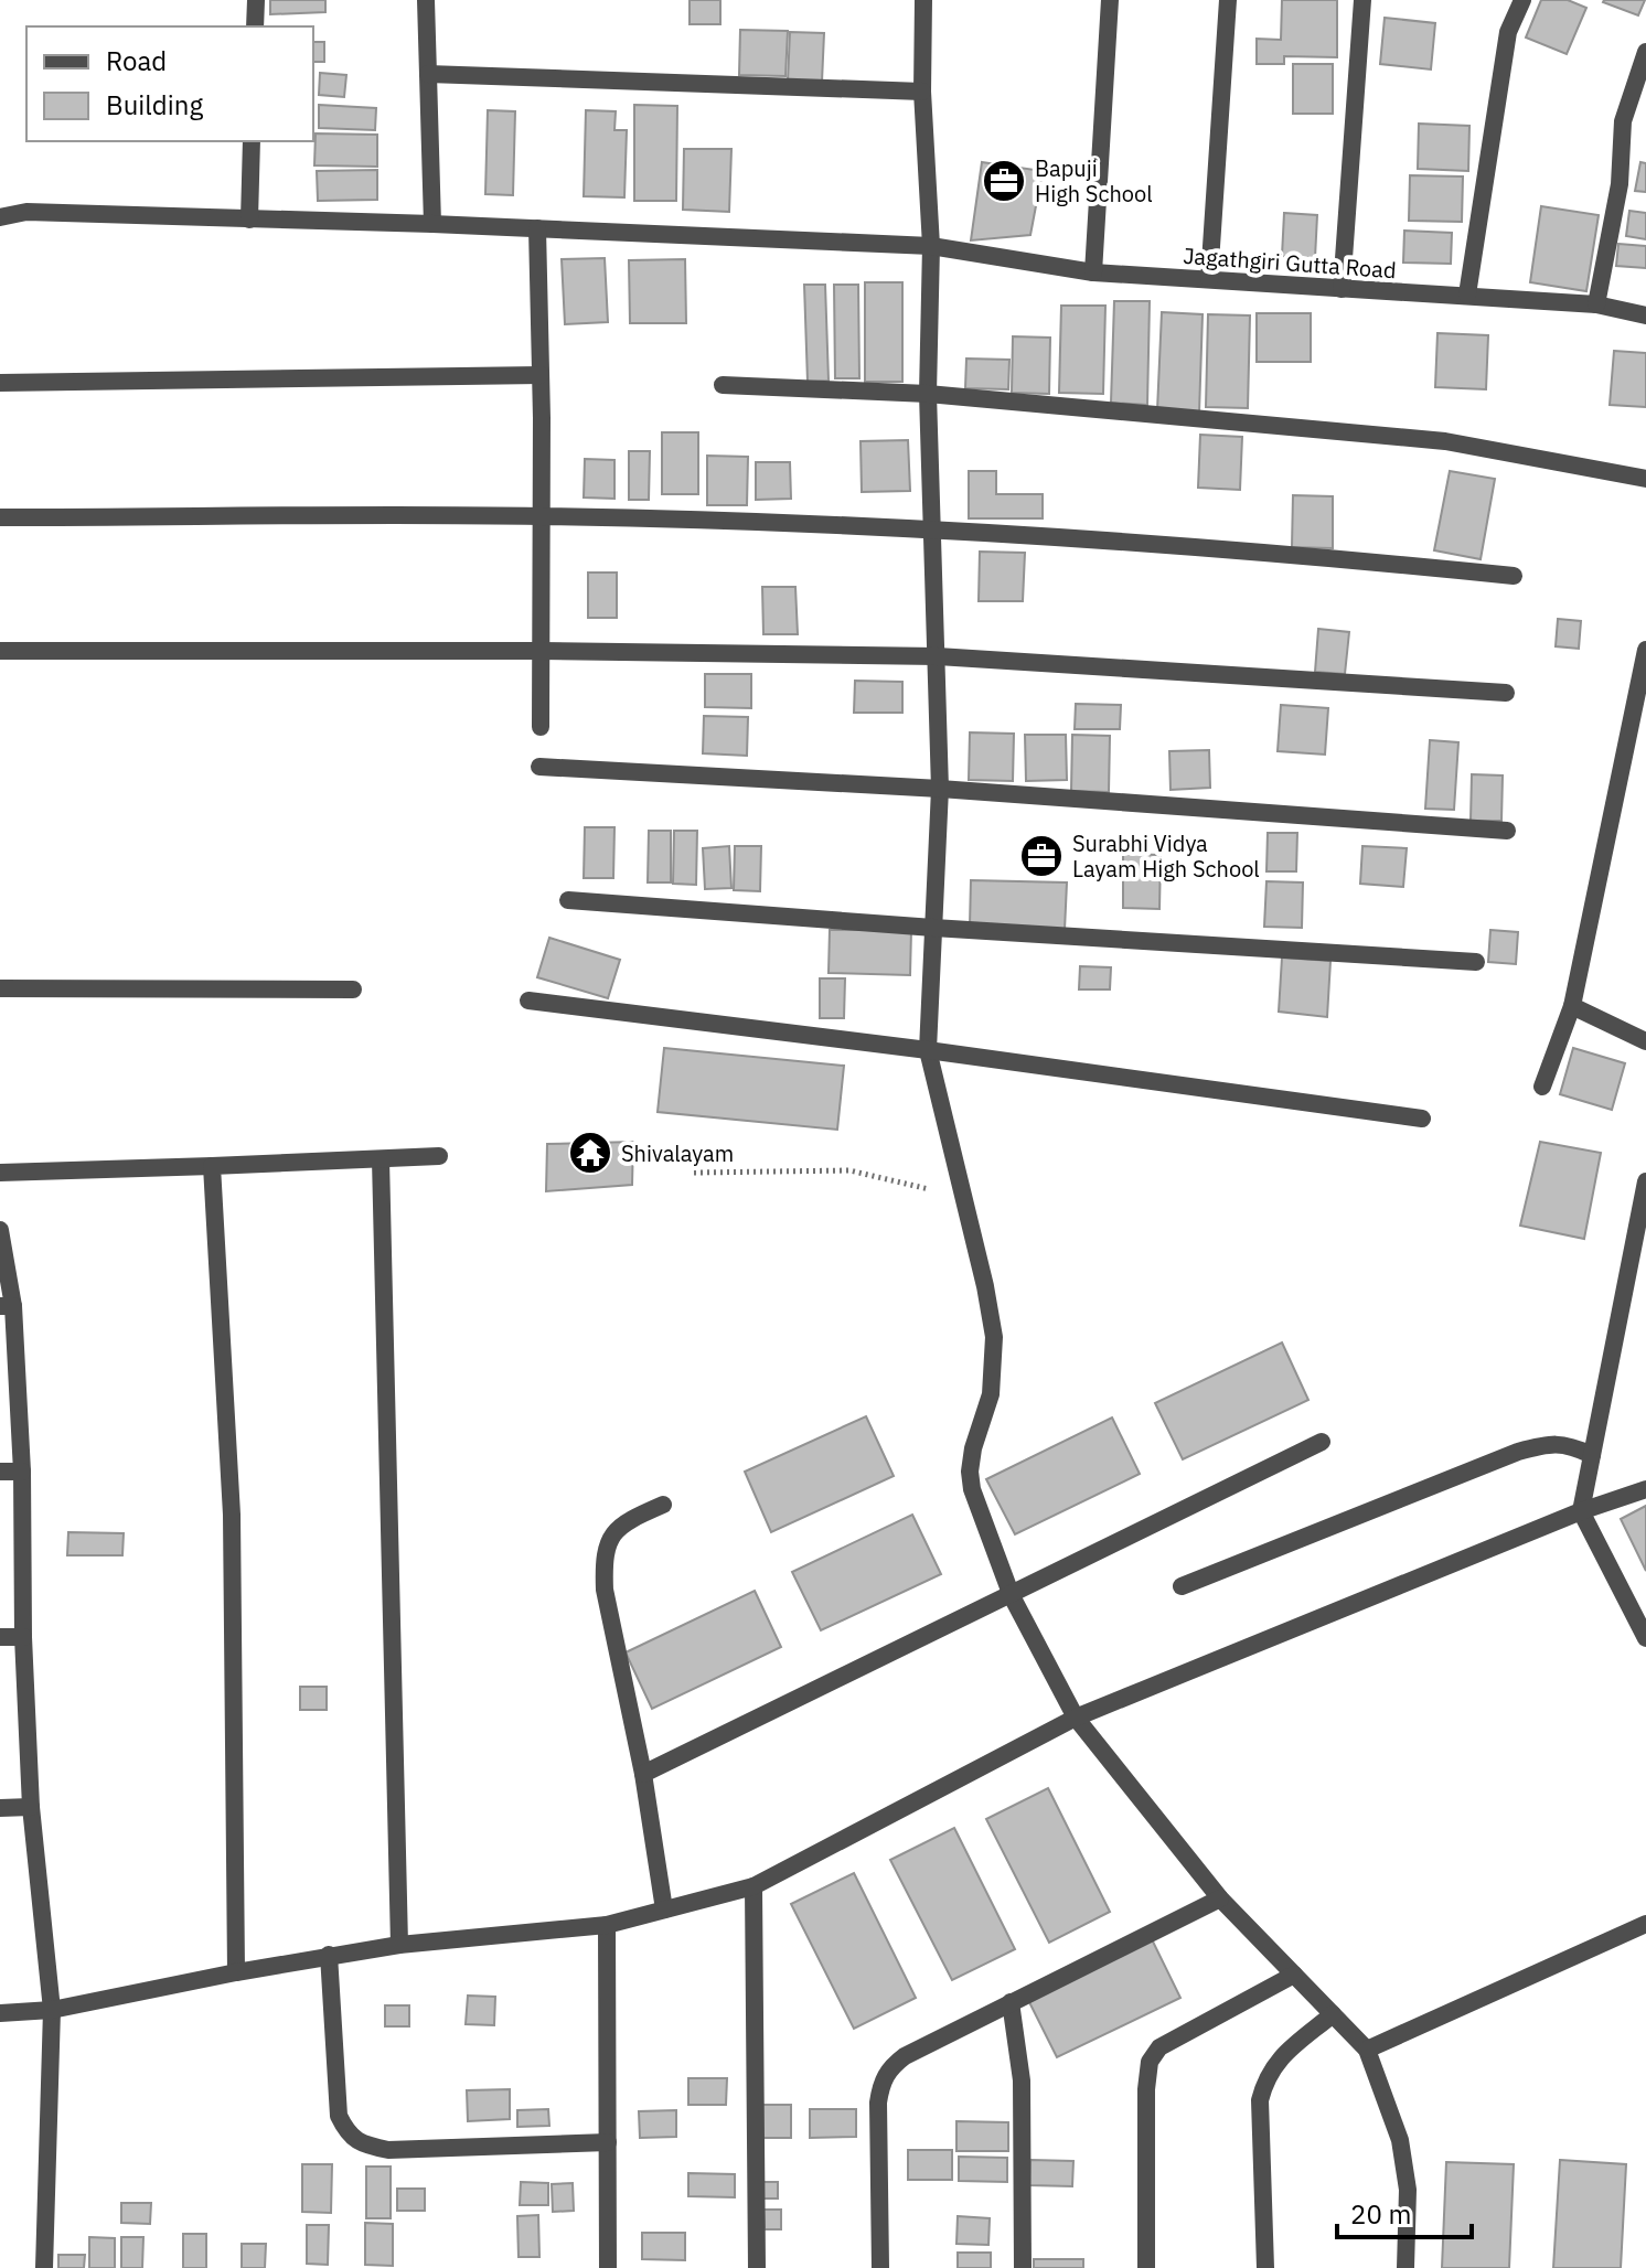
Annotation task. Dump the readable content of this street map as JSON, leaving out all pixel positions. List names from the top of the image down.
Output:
{
  "streets": {
    "street": ["Jagathgiri Gutta Road"]
  },
  "places": {
    "office": ["Bapuji High School", "Surabhi Vidya Layam High School"],
    "temple": ["Shivalayam"]
  },
  "legend": ["Road", "Building"],
  "scale_bar": "20 m"
}
